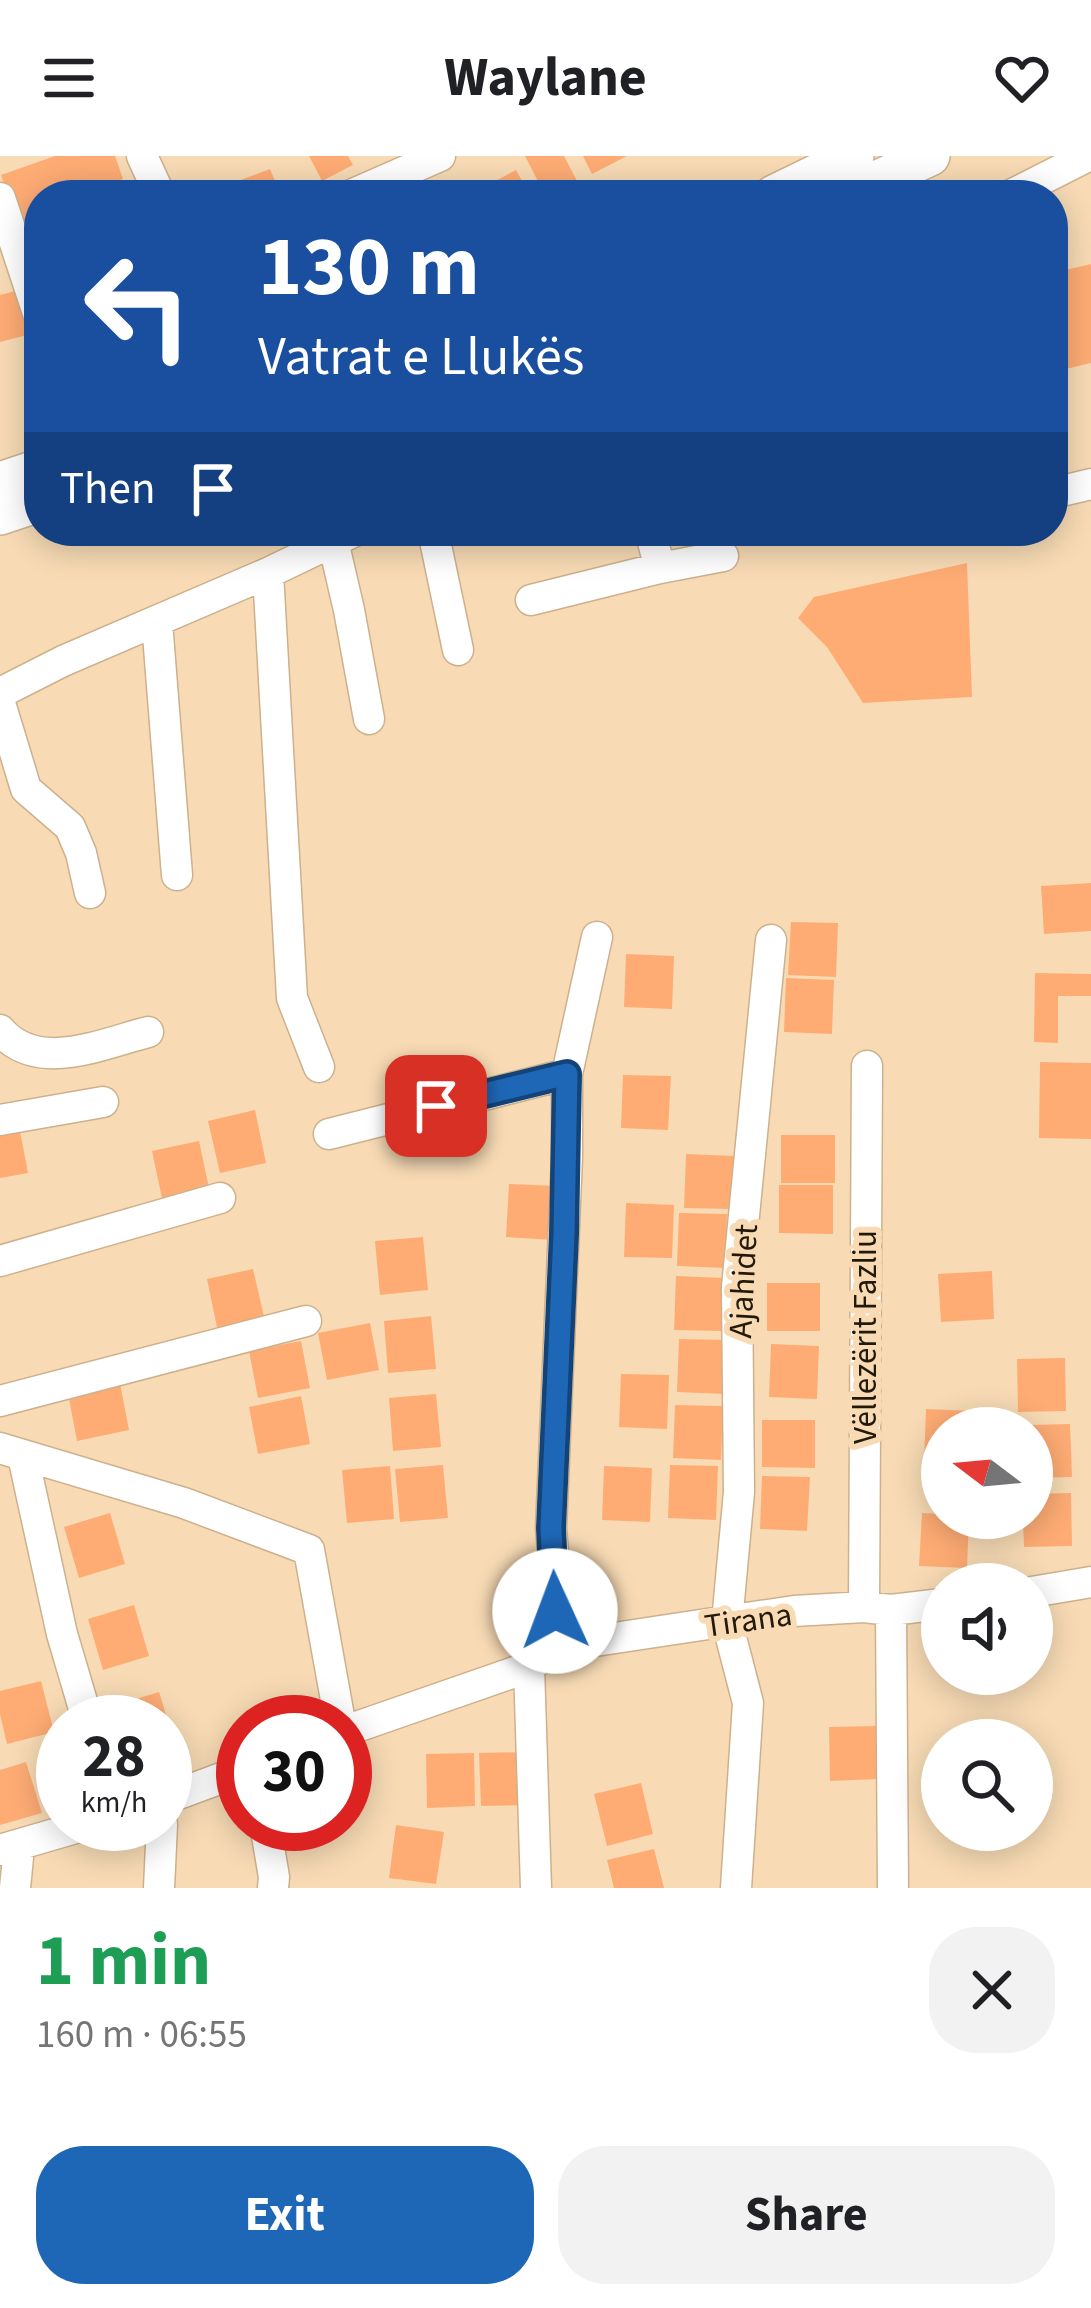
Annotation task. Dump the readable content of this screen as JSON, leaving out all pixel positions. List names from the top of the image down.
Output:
{
  "streets": {
    "street": ["Ajahidet", "Vëllezërit Fazliu", "Tirana"]
  },
  "crossings": [
    ["Ajahidet", "Tirana"],
    ["Vëllezërit Fazliu", "Tirana"]
  ],
  "north": "left",
  "page": {
    "header": "Waylane",
    "turn": ["130 m", "Vatrat e Llukës"],
    "then": "Then",
    "speed": "28 km/h",
    "limit": "30",
    "heading": ["1 min", "160 m · 06:55"],
    "buttons": ["Exit", "Share"]
  }
}
